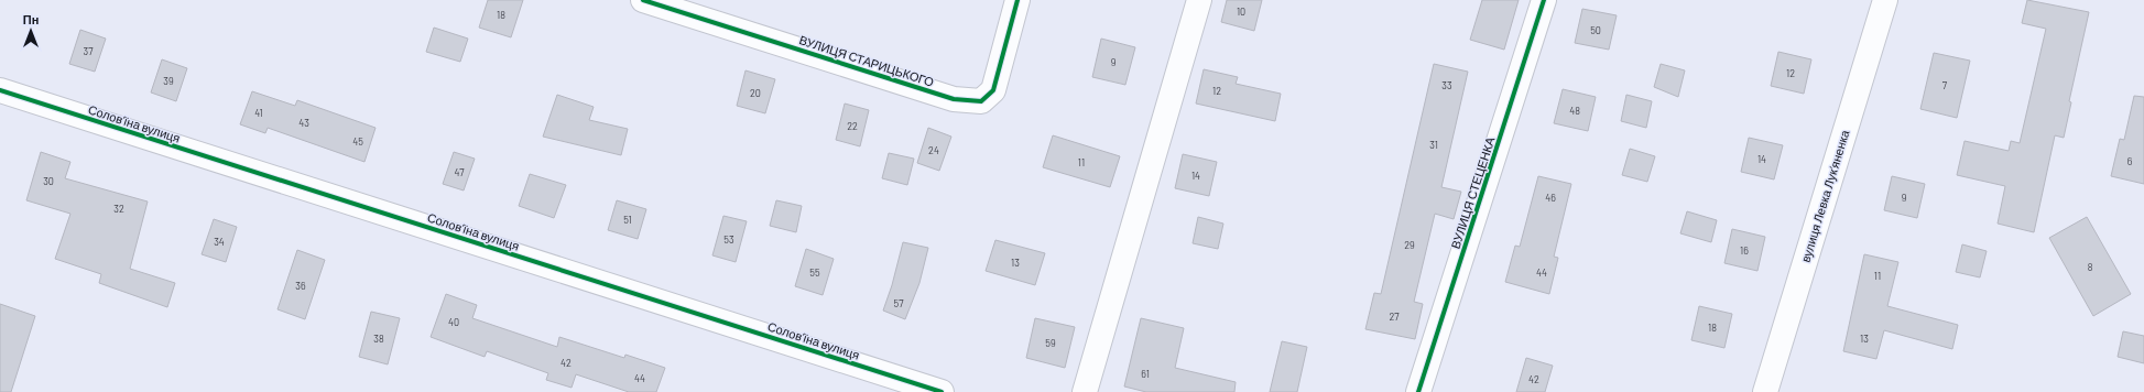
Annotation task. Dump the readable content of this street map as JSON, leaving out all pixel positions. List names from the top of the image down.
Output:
{
  "streets": {
    "street": [
      "ВУЛИЦЯ СТАРИЦЬКОГО",
      "Соловʼїна вулиця",
      "ВУЛИЦЯ СТЕЦЕНКА",
      "вулиця Левка Лукʼяненка"
    ]
  },
  "house_numbers": [
    "10",
    "18",
    "50",
    "37",
    "9",
    "12",
    "39",
    "33",
    "7",
    "12",
    "20",
    "48",
    "41",
    "43",
    "22",
    "45",
    "31",
    "24",
    "14",
    "6",
    "11",
    "47",
    "14",
    "30",
    "46",
    "9",
    "32",
    "51",
    "53",
    "34",
    "29",
    "16",
    "13",
    "8",
    "55",
    "44",
    "11",
    "36",
    "57",
    "27",
    "40",
    "18",
    "38",
    "13",
    "59",
    "42",
    "61",
    "44",
    "42"
  ],
  "north": "top"
}
